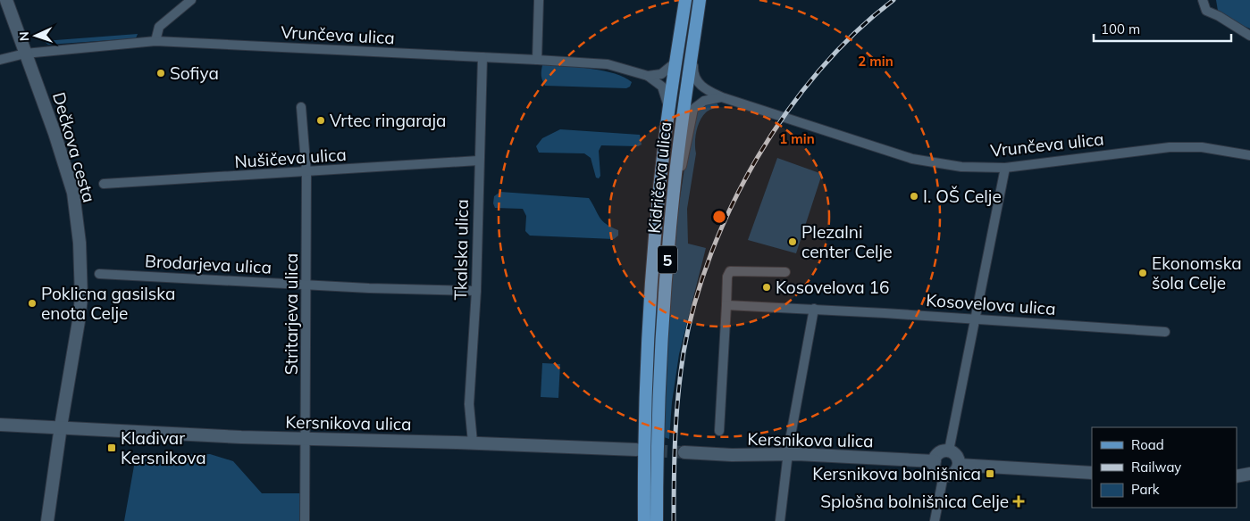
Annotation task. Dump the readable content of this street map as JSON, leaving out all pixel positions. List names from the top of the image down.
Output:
{
  "streets": {
    "main road": ["Kidričeva ulica", "5"],
    "street": [
      "Vrunčeva ulica",
      "Dečkova cesta",
      "Nušičeva ulica",
      "Tkalska ulica",
      "Brodarjeva ulica",
      "Kosovelova ulica",
      "Stritarjeva ulica",
      "Kersnikova ulica"
    ]
  },
  "crossings": [
    ["Vrunčeva ulica", "Dečkova cesta"],
    ["Vrunčeva ulica", "Kidričeva ulica"],
    ["Vrunčeva ulica", "Tkalska ulica"],
    ["Dečkova cesta", "Kersnikova ulica"],
    ["Nušičeva ulica", "Tkalska ulica"],
    ["Nušičeva ulica", "Stritarjeva ulica"],
    ["Tkalska ulica", "Brodarjeva ulica"],
    ["Tkalska ulica", "Kersnikova ulica"],
    ["Brodarjeva ulica", "Stritarjeva ulica"],
    ["Stritarjeva ulica", "Kersnikova ulica"]
  ],
  "places": {
    "other": [
      "Sofiya",
      "Vrtec ringaraja",
      "I. OŠ Celje",
      "Plezalni center Celje",
      "Ekonomska šola Celje",
      "Kosovelova 16",
      "Poklicna gasilska enota Celje"
    ],
    "transit": ["Kladivar Kersnikova", "Kersnikova bolnišnica"],
    "health": ["Splošna bolnišnica Celje"]
  },
  "legend": ["Road", "Railway", "Park"],
  "scale_bar": "100 m",
  "north": "left",
  "rings": ["2 min", "1 min"]
}
